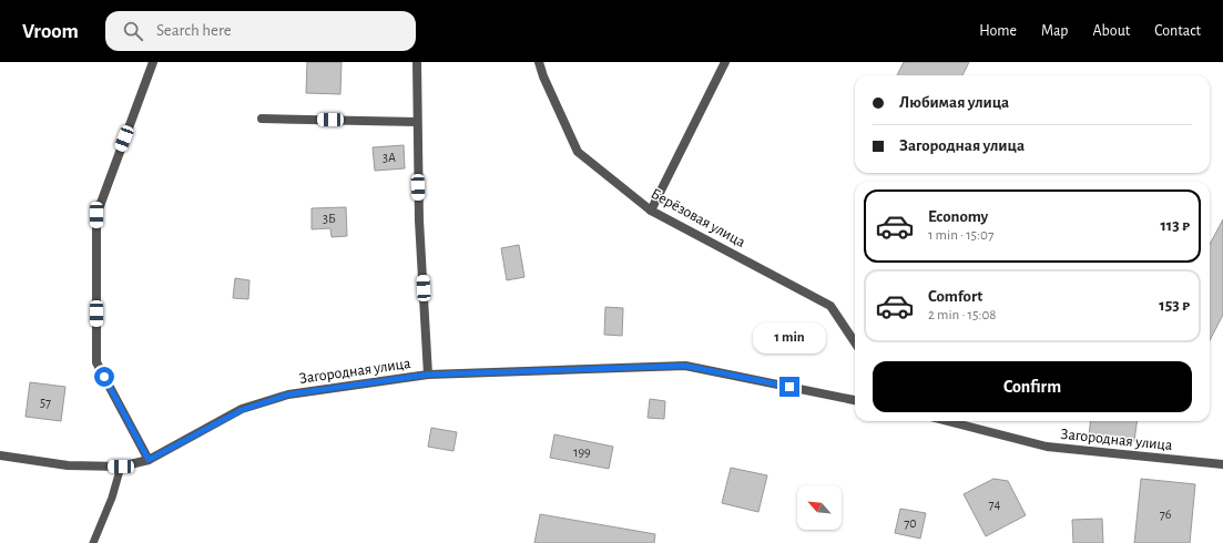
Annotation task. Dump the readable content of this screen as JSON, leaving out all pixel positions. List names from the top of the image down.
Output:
{
  "streets": {
    "street": ["Берёзовая улица", "Загородная улица"]
  },
  "house_numbers": [
    "3А",
    "3Б",
    "57",
    "199",
    "74",
    "76",
    "70"
  ],
  "north": "top left",
  "page": {
    "header": "Vroom",
    "search": "Search here",
    "nav": [
      "Home",
      "Map",
      "About",
      "Contact"
    ],
    "banner": ["Любимая улица", "Загородная улица"],
    "list": [
      {
        "name": "Economy",
        "note": "1 min · 15:07",
        "value": "113 ₽"
      },
      {
        "name": "Comfort",
        "note": "2 min · 15:08",
        "value": "153 ₽"
      }
    ],
    "bubble": "1 min",
    "buttons": "Confirm"
  }
}
